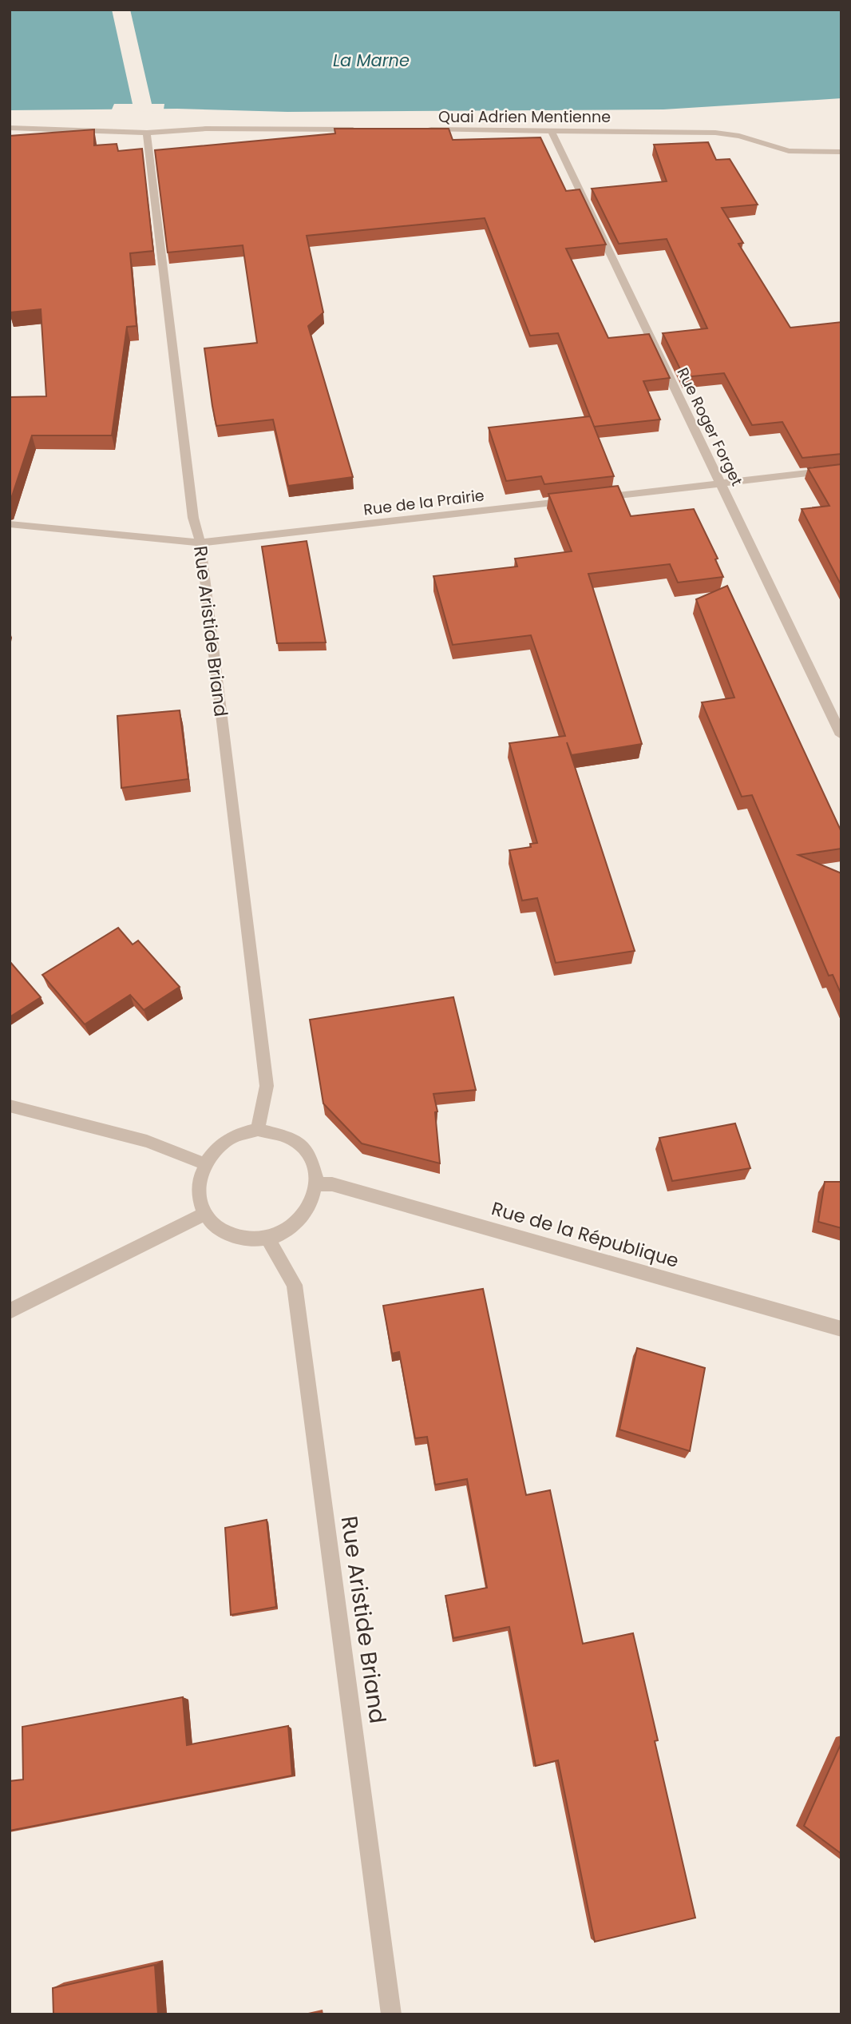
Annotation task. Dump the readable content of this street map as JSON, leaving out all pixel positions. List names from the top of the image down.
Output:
{
  "streets": {
    "street": [
      "Quai Adrien Mentienne",
      "Rue Roger Forget",
      "Rue de la Prairie",
      "Rue Aristide Briand",
      "Rue de la République"
    ]
  },
  "crossings": [
    ["Quai Adrien Mentienne", "Rue Roger Forget"],
    ["Rue de la Prairie", "Rue Aristide Briand"],
    ["Rue Aristide Briand", "Rue de la République"]
  ],
  "water": ["La Marne"]
}
